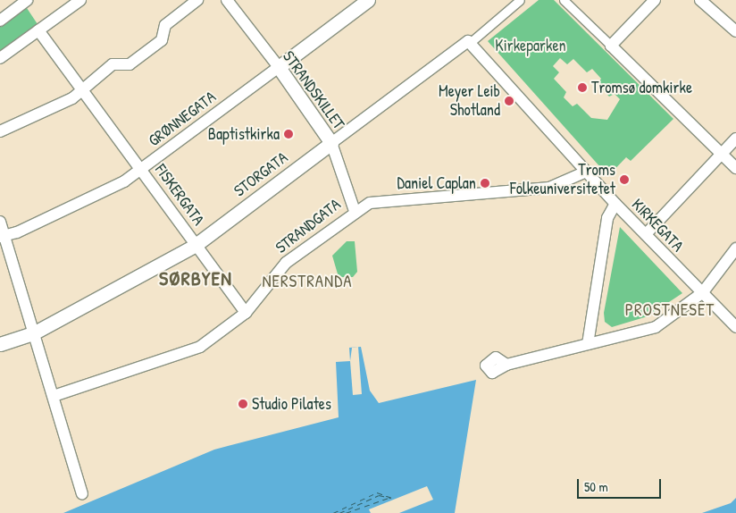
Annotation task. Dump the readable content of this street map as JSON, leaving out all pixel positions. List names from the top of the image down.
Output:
{
  "streets": {
    "street": [
      "STRANDSKILLET",
      "GRØNNEGATA",
      "STORGATA",
      "FISKERGATA",
      "KIRKEGATA",
      "STRANDGATA"
    ]
  },
  "crossings": [
    ["STRANDSKILLET", "GRØNNEGATA"],
    ["STRANDSKILLET", "STORGATA"],
    ["STRANDSKILLET", "STRANDGATA"],
    ["GRØNNEGATA", "FISKERGATA"],
    ["STORGATA", "FISKERGATA"],
    ["STORGATA", "KIRKEGATA"],
    ["FISKERGATA", "STRANDGATA"],
    ["KIRKEGATA", "STRANDGATA"]
  ],
  "districts": ["SØRBYEN", "NERSTRANDA", "PROSTNESET"],
  "parks": ["Kirkeparken"],
  "places": [
    "Tromsø domkirke",
    "Meyer Leib Shotland",
    "Baptistkirka",
    "Troms Folkeuniversitetet",
    "Daniel Caplan",
    "Studio Pilates"
  ],
  "scale_bar": "50 m"
}
